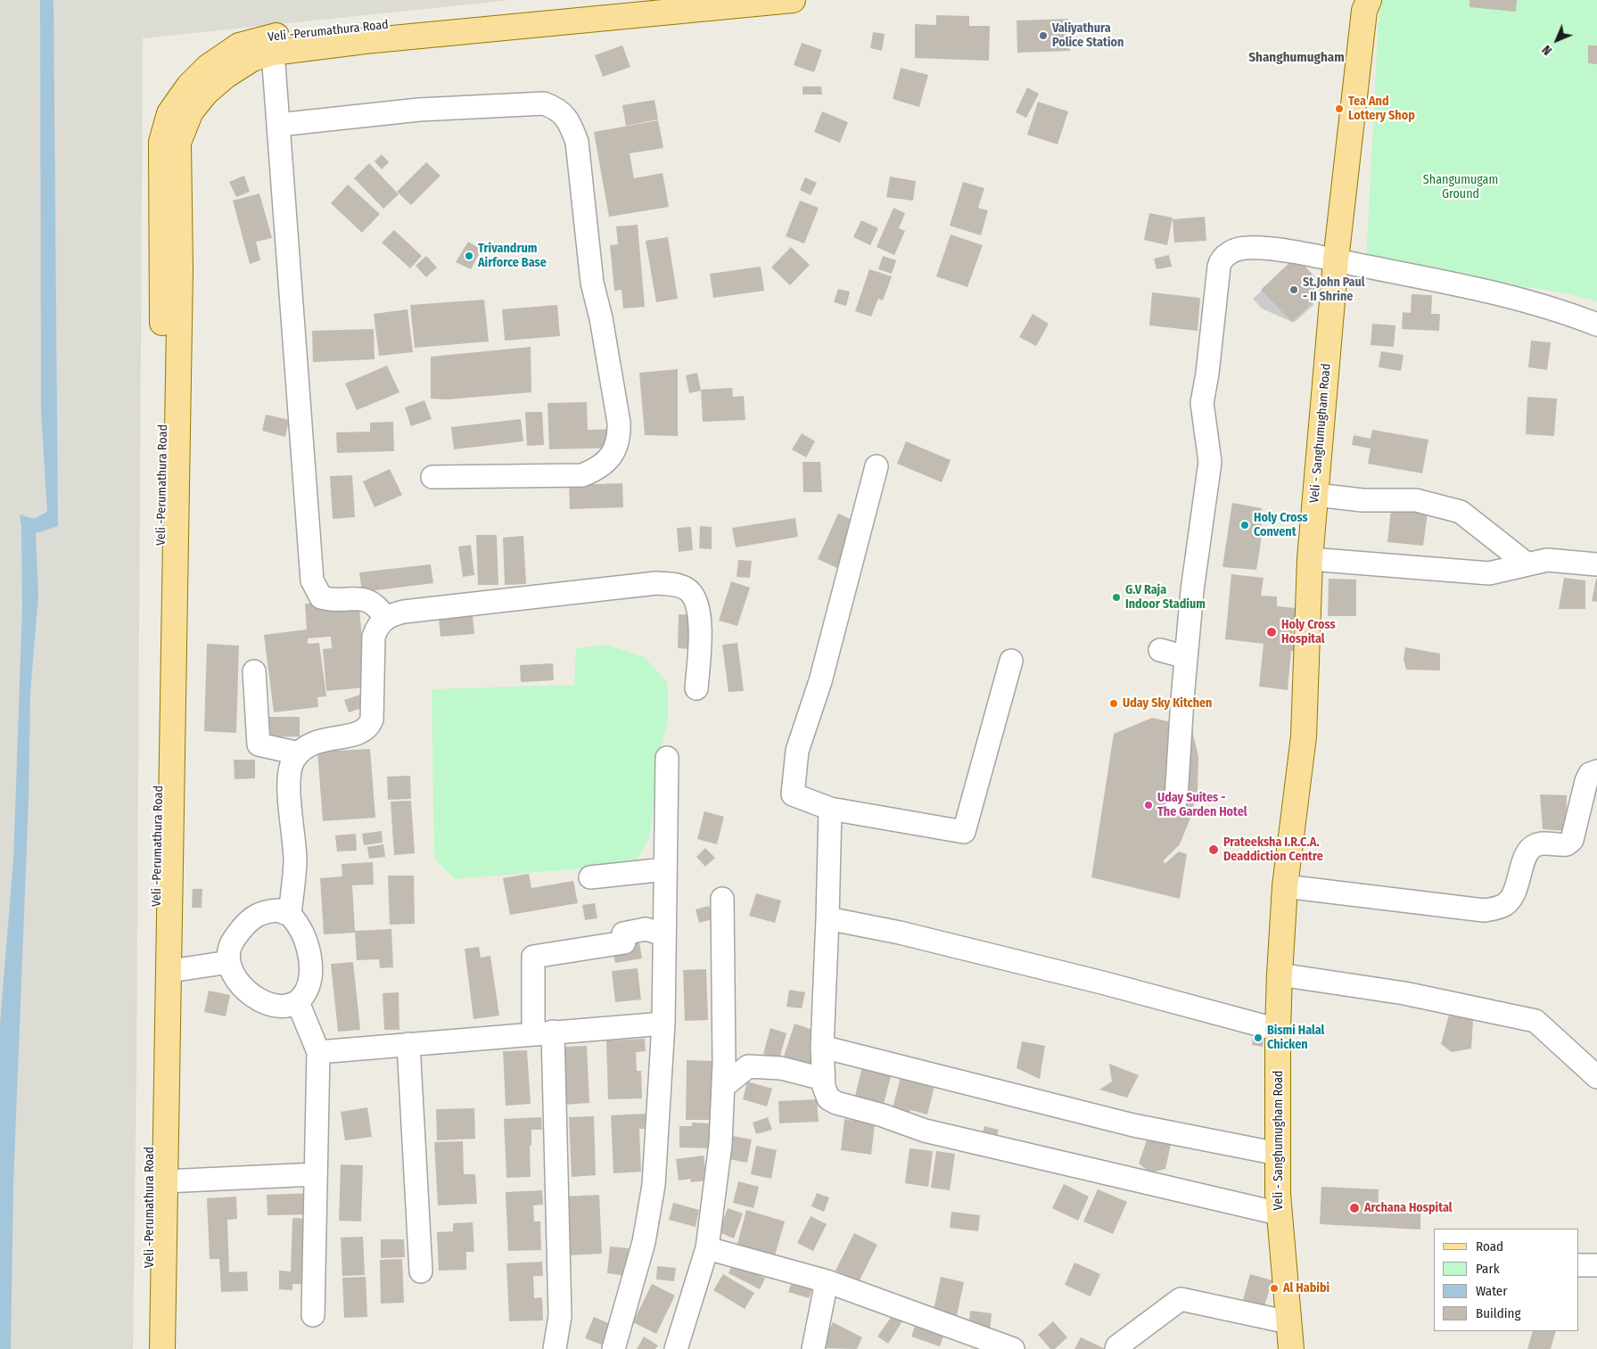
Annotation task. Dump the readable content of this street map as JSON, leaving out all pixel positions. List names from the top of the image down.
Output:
{
  "streets": {
    "main road": ["Veli -Perumathura Road", "Veli - Sanghumugham Road"]
  },
  "districts": ["Shanghumugham"],
  "parks": ["Shangumugam Ground"],
  "places": [
    "Valiyathura Police Station",
    "Tea And Lottery Shop",
    "Trivandrum Airforce Base",
    "St.John Paul - II Shrine",
    "Holy Cross Convent",
    "G.V Raja Indoor Stadium",
    "Holy Cross Hospital",
    "Uday Sky Kitchen",
    "Uday Suites - The Garden Hotel",
    "Prateeksha I.R.C.A. Deaddiction Centre",
    "Bismi Halal Chicken",
    "Archana Hospital",
    "Al Habibi"
  ],
  "legend": [
    "Road",
    "Park",
    "Water",
    "Building"
  ],
  "north": "bottom left"
}
